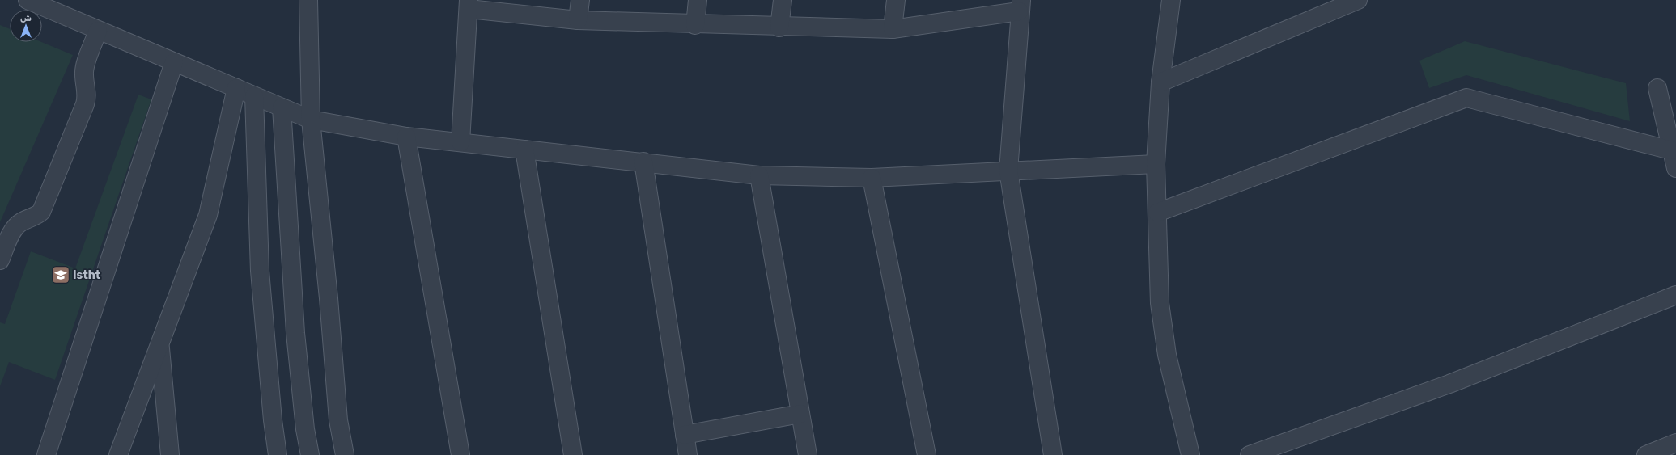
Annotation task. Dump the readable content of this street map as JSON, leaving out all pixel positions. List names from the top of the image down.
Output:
{
  "places": {
    "school or university": ["Istht"]
  },
  "north": "top"
}
